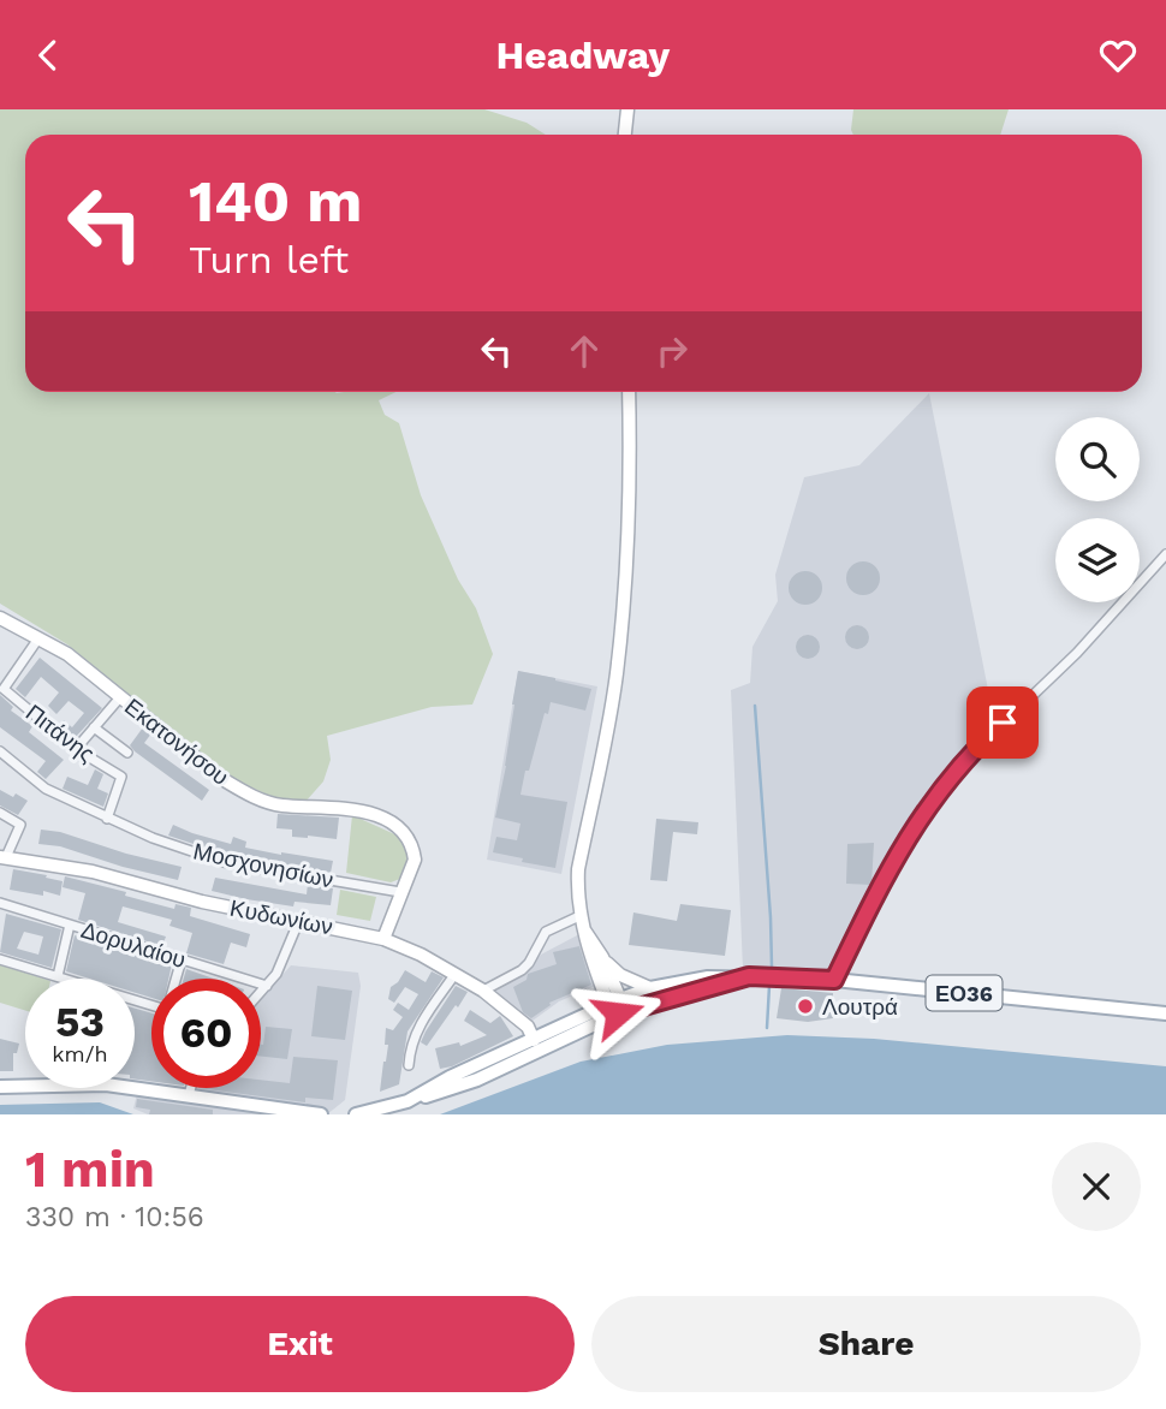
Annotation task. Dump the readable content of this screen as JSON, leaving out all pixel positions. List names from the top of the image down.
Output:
{
  "streets": {
    "main road": ["ΕΟ36"],
    "street": [
      "Πιτάνης",
      "Εκατονήσου",
      "Μοσχονησίων",
      "Κυδωνίων",
      "Δορυλαίου"
    ]
  },
  "crossings": [
    ["Πιτάνης", "Εκατονήσου"],
    ["Πιτάνης", "Μοσχονησίων"],
    ["Εκατονήσου", "Μοσχονησίων"],
    ["Κυδωνίων", "ΕΟ36"]
  ],
  "places": ["Λουτρά"],
  "page": {
    "header": "Headway",
    "turn": ["140 m", "Turn left"],
    "speed": "53 km/h",
    "limit": "60",
    "heading": ["1 min", "330 m · 10:56"],
    "buttons": ["Exit", "Share"]
  }
}
